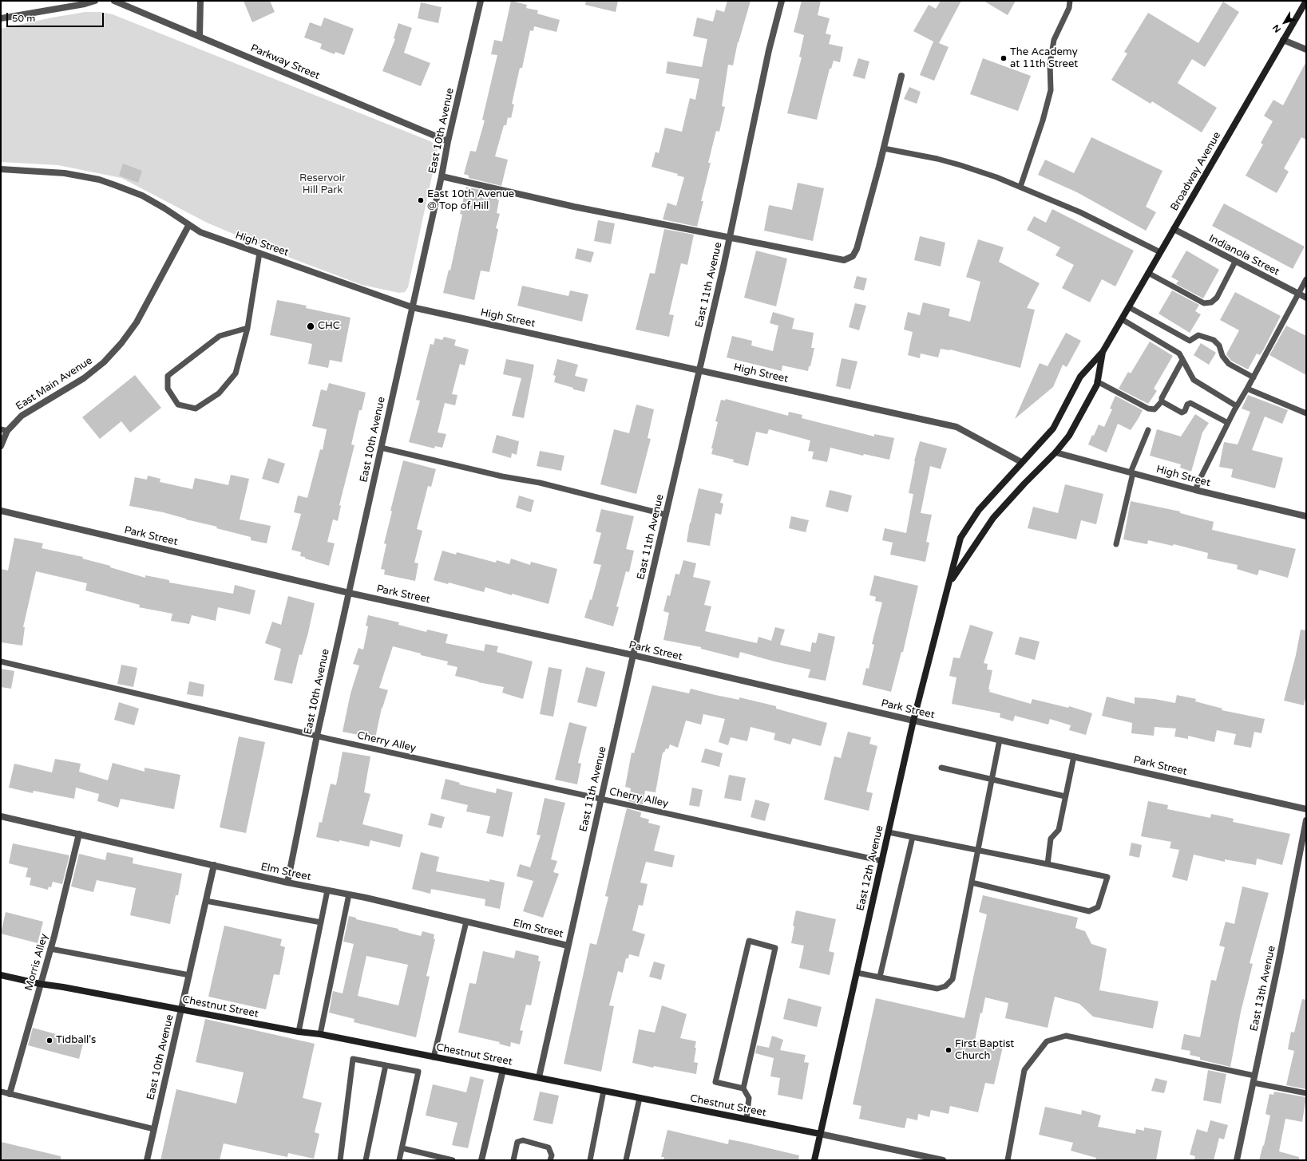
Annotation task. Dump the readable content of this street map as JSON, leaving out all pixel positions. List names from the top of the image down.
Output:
{
  "streets": {
    "street": [
      "Parkway Street",
      "East 10th Avenue",
      "Broadway Avenue",
      "High Street",
      "Indianola Street",
      "East 11th Avenue",
      "East Main Avenue",
      "Park Street",
      "East 12th Avenue",
      "Elm Street",
      "Morris Alley",
      "East 13th Avenue",
      "Chestnut Street"
    ],
    "lane": ["Cherry Alley"]
  },
  "crossings": [
    ["Parkway Street", "East 10th Avenue"],
    ["East 10th Avenue", "High Street"],
    ["East 10th Avenue", "Park Street"],
    ["East 10th Avenue", "Cherry Alley"],
    ["East 10th Avenue", "Elm Street"],
    ["East 10th Avenue", "Chestnut Street"],
    ["Broadway Avenue", "High Street"],
    ["Broadway Avenue", "Indianola Street"],
    ["Broadway Avenue", "East 12th Avenue"],
    ["High Street", "East 11th Avenue"],
    ["High Street", "East Main Avenue"],
    ["High Street", "East 12th Avenue"],
    ["East 11th Avenue", "Park Street"],
    ["East 11th Avenue", "Cherry Alley"],
    ["East 11th Avenue", "Elm Street"],
    ["East 11th Avenue", "Chestnut Street"],
    ["Park Street", "East 12th Avenue"],
    ["Cherry Alley", "East 12th Avenue"],
    ["East 12th Avenue", "Chestnut Street"],
    ["Elm Street", "Morris Alley"],
    ["Morris Alley", "Chestnut Street"]
  ],
  "parks": ["Reservoir Hill Park"],
  "places": [
    "The Academy at 11th Street",
    "East 10th Avenue @ Top of Hill",
    "CHC",
    "Tidball's",
    "First Baptist Church"
  ],
  "scale_bar": "50 m",
  "north": "bottom left"
}
